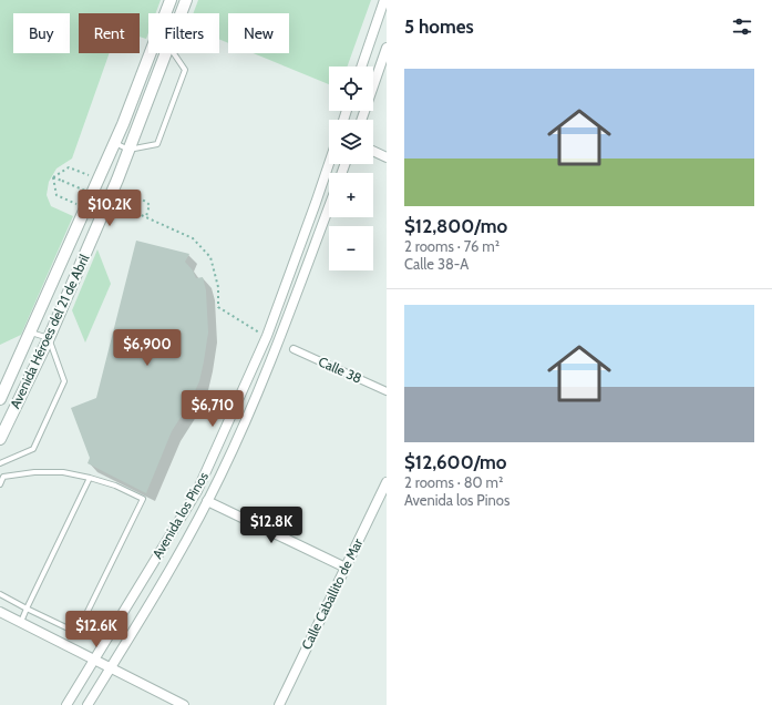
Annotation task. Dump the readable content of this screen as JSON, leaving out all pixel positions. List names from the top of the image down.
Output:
{
  "streets": {
    "street": [
      "Avenida Héroes del 21 de Abril",
      "Calle 38",
      "Avenida los Pinos",
      "Calle Caballito de Mar"
    ]
  },
  "page": {
    "heading": "5 homes",
    "chip": [
      "Buy",
      "Rent",
      "Filters",
      "New"
    ],
    "list": [
      {
        "name": "$12,800/mo",
        "note": "2 rooms · 76 m² · Calle 38-A"
      },
      {
        "name": "$12,600/mo",
        "note": "2 rooms · 80 m² · Avenida los Pinos"
      }
    ],
    "map_buttons": ["+", "−"],
    "price": [
      "$10.2K",
      "$6,900",
      "$6,710",
      "$12.8K",
      "$12.6K"
    ]
  }
}
